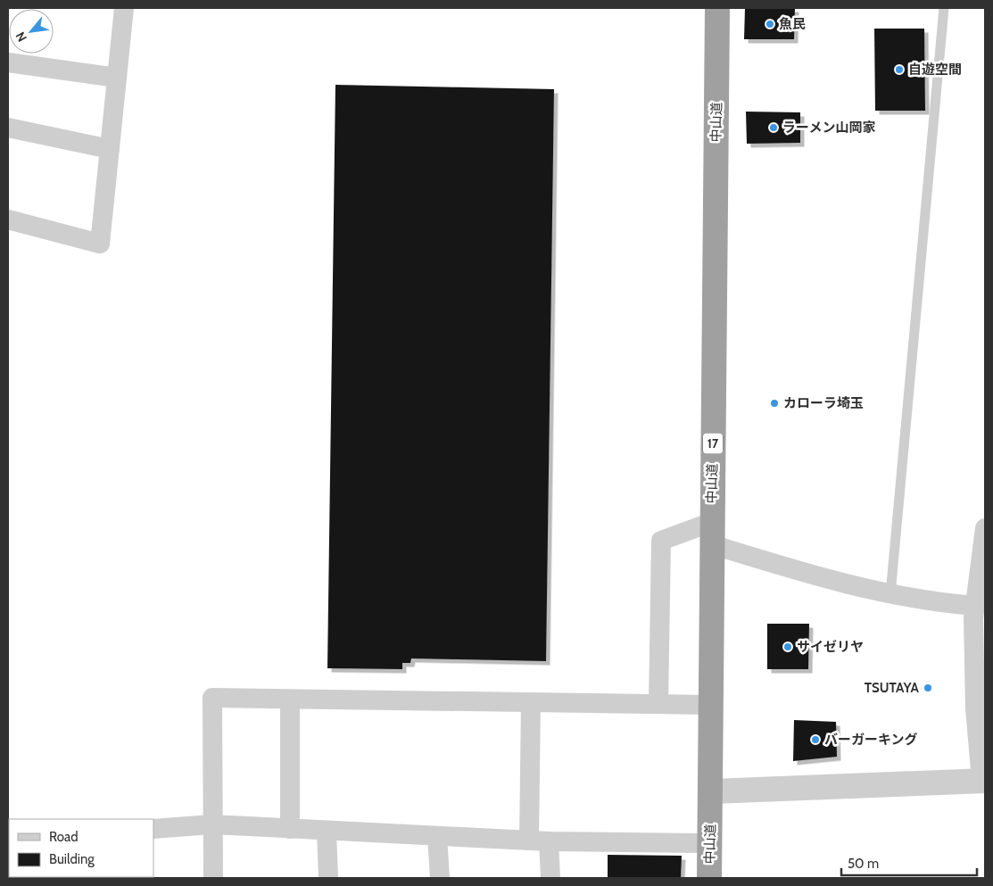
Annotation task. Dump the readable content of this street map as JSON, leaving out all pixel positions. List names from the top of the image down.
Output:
{
  "streets": {
    "highway": ["中山道", "17"]
  },
  "places": [
    "魚民",
    "自遊空間",
    "ラーメン山岡家",
    "カローラ埼玉",
    "サイゼリヤ",
    "TSUTAYA",
    "バーガーキング"
  ],
  "legend": ["Road", "Building"],
  "scale_bar": "50 m",
  "north": "bottom left"
}
